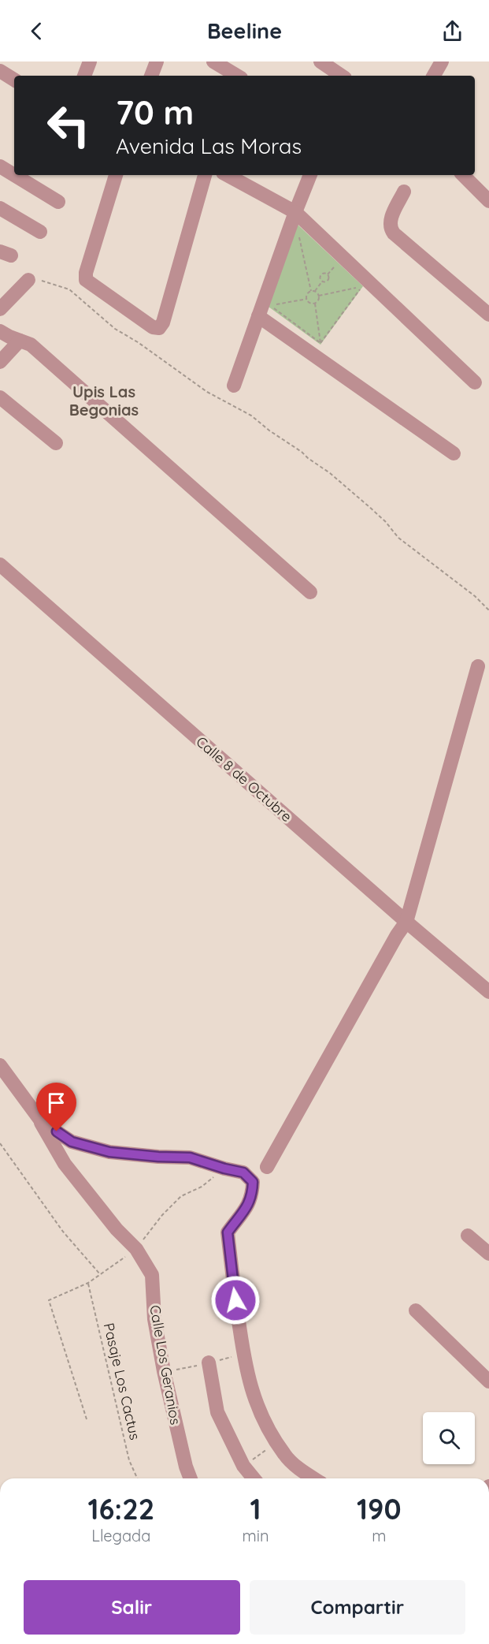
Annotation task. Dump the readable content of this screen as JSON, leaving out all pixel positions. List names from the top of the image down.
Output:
{
  "streets": {
    "street": ["Calle 8 de Octubre", "Calle Los Geranios"],
    "path": ["Pasaje Los Cactus"]
  },
  "districts": ["Upis Las Begonias"],
  "page": {
    "header": "Beeline",
    "turn": ["70 m", "Avenida Las Moras"],
    "eta": [
      "16:22",
      "Llegada",
      "1",
      "min",
      "190",
      "m"
    ],
    "buttons": ["Salir", "Compartir"]
  }
}
